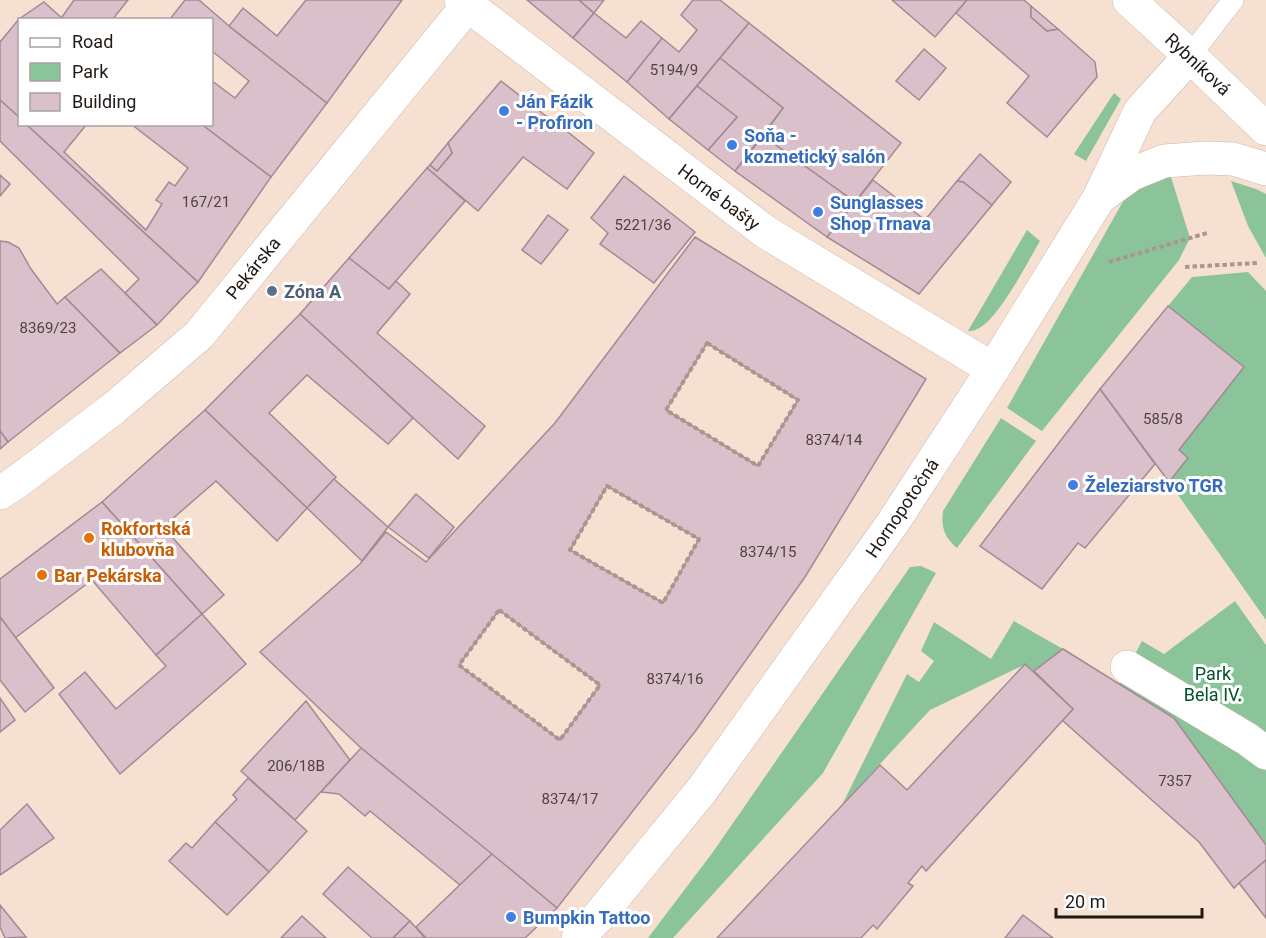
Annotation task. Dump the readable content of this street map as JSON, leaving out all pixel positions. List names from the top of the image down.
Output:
{
  "streets": {
    "street": [
      "Rybníková",
      "Horné bašty",
      "Pekárska",
      "Hornopotočná"
    ]
  },
  "crossings": [
    ["Rybníková", "Hornopotočná"],
    ["Horné bašty", "Pekárska"],
    ["Horné bašty", "Hornopotočná"]
  ],
  "parks": ["Park Bela IV."],
  "places": [
    "Ján Fázik - Profiron",
    "Soňa - kozmetický salón",
    "Sunglasses Shop Trnava",
    "Zóna A",
    "Železiarstvo TGR",
    "Rokfortská klubovňa",
    "Bar Pekárska",
    "Bumpkin Tattoo"
  ],
  "house_numbers": [
    "5194/9",
    "167/21",
    "5221/36",
    "8369/23",
    "585/8",
    "8374/14",
    "8374/15",
    "8374/16",
    "206/18B",
    "7357",
    "8374/17"
  ],
  "legend": ["Road", "Park", "Building"],
  "scale_bar": "20 m"
}
